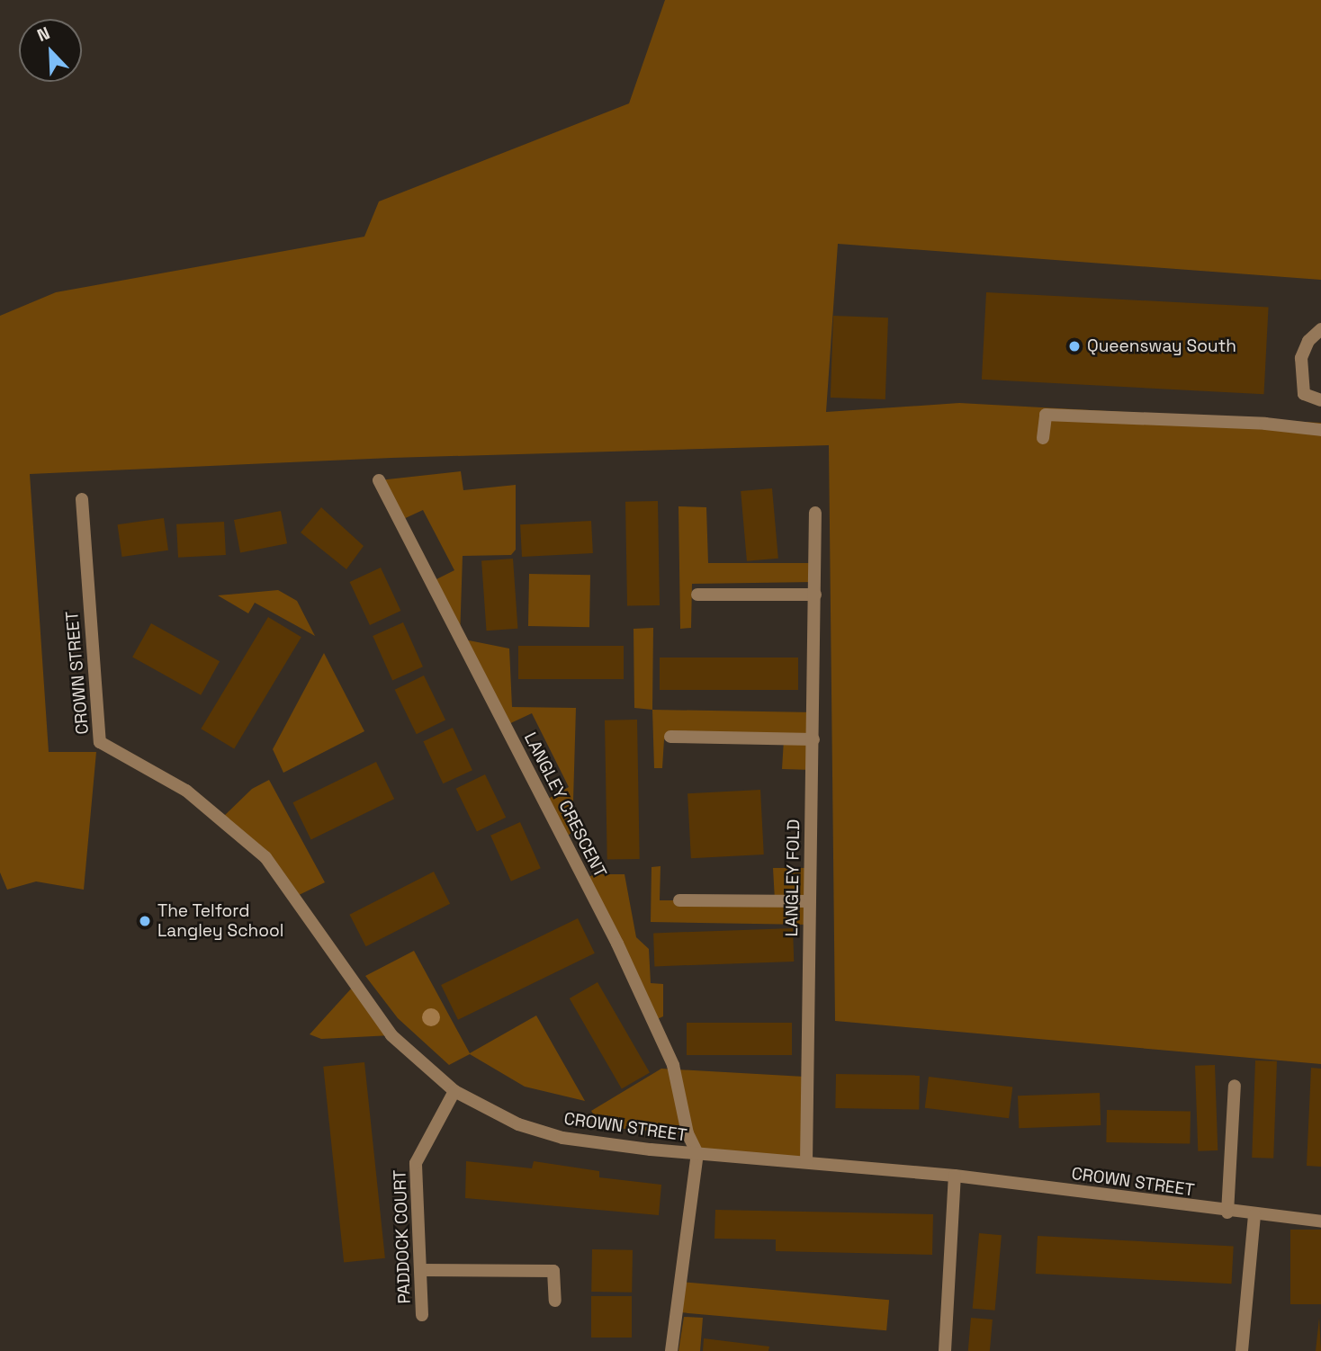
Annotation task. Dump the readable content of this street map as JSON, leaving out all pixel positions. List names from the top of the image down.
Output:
{
  "streets": {
    "street": [
      "CROWN STREET",
      "LANGLEY CRESCENT",
      "LANGLEY FOLD",
      "PADDOCK COURT"
    ]
  },
  "crossings": [
    ["CROWN STREET", "LANGLEY CRESCENT"],
    ["CROWN STREET", "LANGLEY FOLD"],
    ["CROWN STREET", "PADDOCK COURT"]
  ],
  "places": ["Queensway South", "The Telford Langley School"],
  "north": "top left"
}
